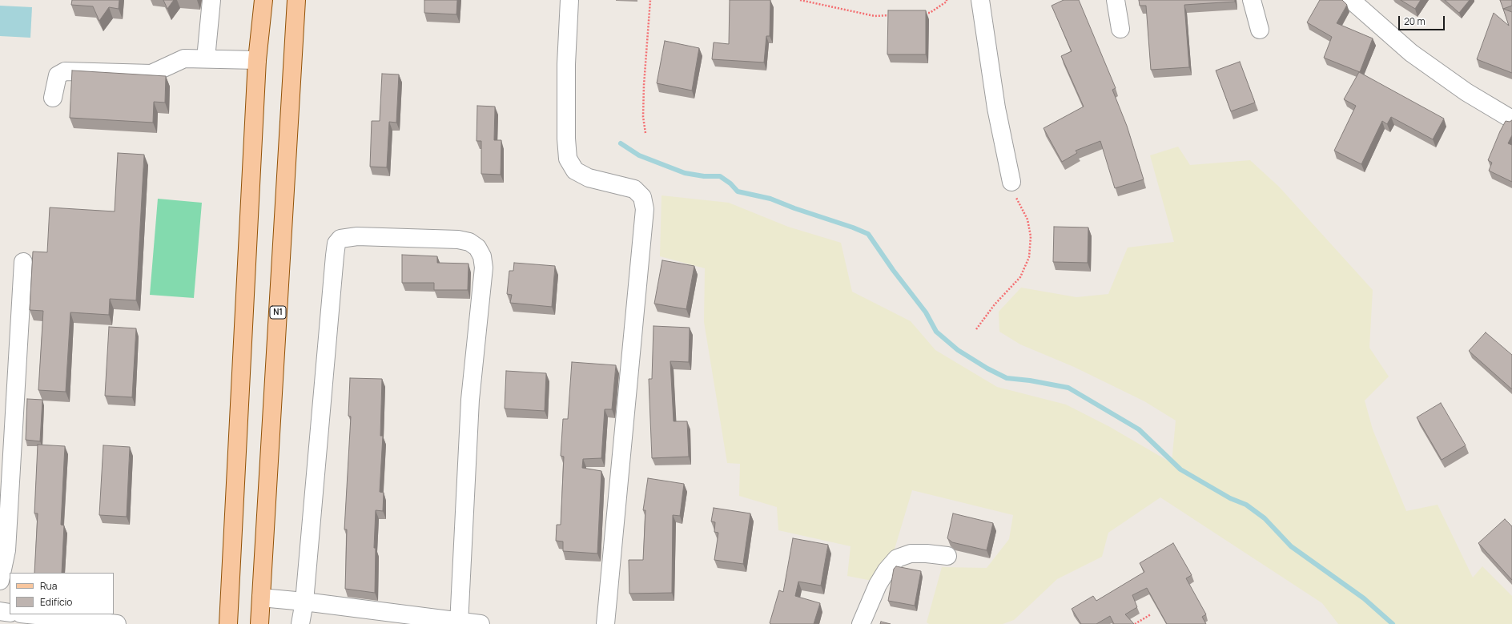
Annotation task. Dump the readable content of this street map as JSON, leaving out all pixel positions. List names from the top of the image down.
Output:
{
  "streets": {
    "main road": ["N1"]
  },
  "legend": ["Rua", "Edifício"],
  "scale_bar": "20 m"
}
